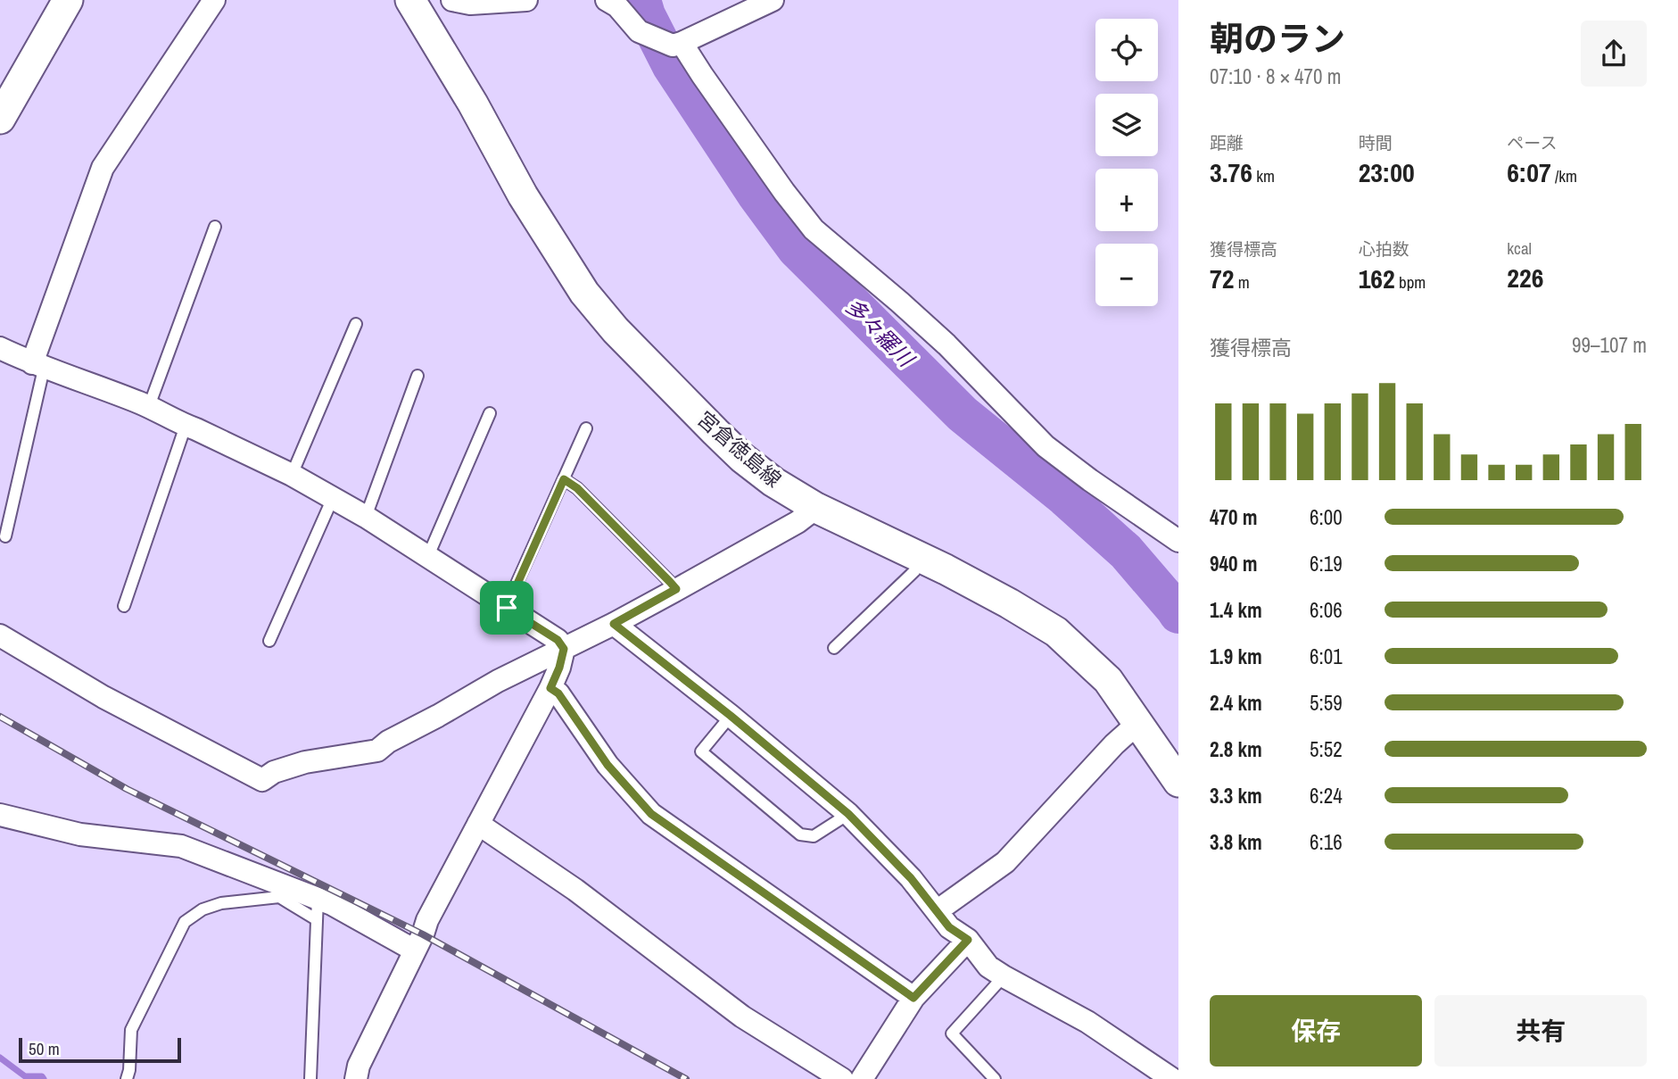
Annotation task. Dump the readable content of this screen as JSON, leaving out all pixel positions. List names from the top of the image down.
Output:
{
  "streets": {
    "main road": ["宮倉徳島線"]
  },
  "water": ["多々羅川"],
  "scale_bar": "50 m",
  "page": {
    "heading": ["朝のラン", "07:10 · 8 × 470 m"],
    "map_buttons": ["+", "−"],
    "stats": [
      ["距離", "3.76 km"],
      ["時間", "23:00"],
      ["ペース", "6:07 /km"],
      ["獲得標高", "72 m"],
      ["心拍数", "162 bpm"],
      ["kcal", "226"]
    ],
    "chart": ["獲得標高", "99–107 m"],
    "list": [
      {
        "name": "470 m",
        "note": "6:00"
      },
      {
        "name": "940 m",
        "note": "6:19"
      },
      {
        "name": "1.4 km",
        "note": "6:06"
      },
      {
        "name": "1.9 km",
        "note": "6:01"
      },
      {
        "name": "2.4 km",
        "note": "5:59"
      },
      {
        "name": "2.8 km",
        "note": "5:52"
      },
      {
        "name": "3.3 km",
        "note": "6:24"
      },
      {
        "name": "3.8 km",
        "note": "6:16"
      }
    ],
    "buttons": ["保存", "共有"],
    "scale": "50 m"
  }
}
